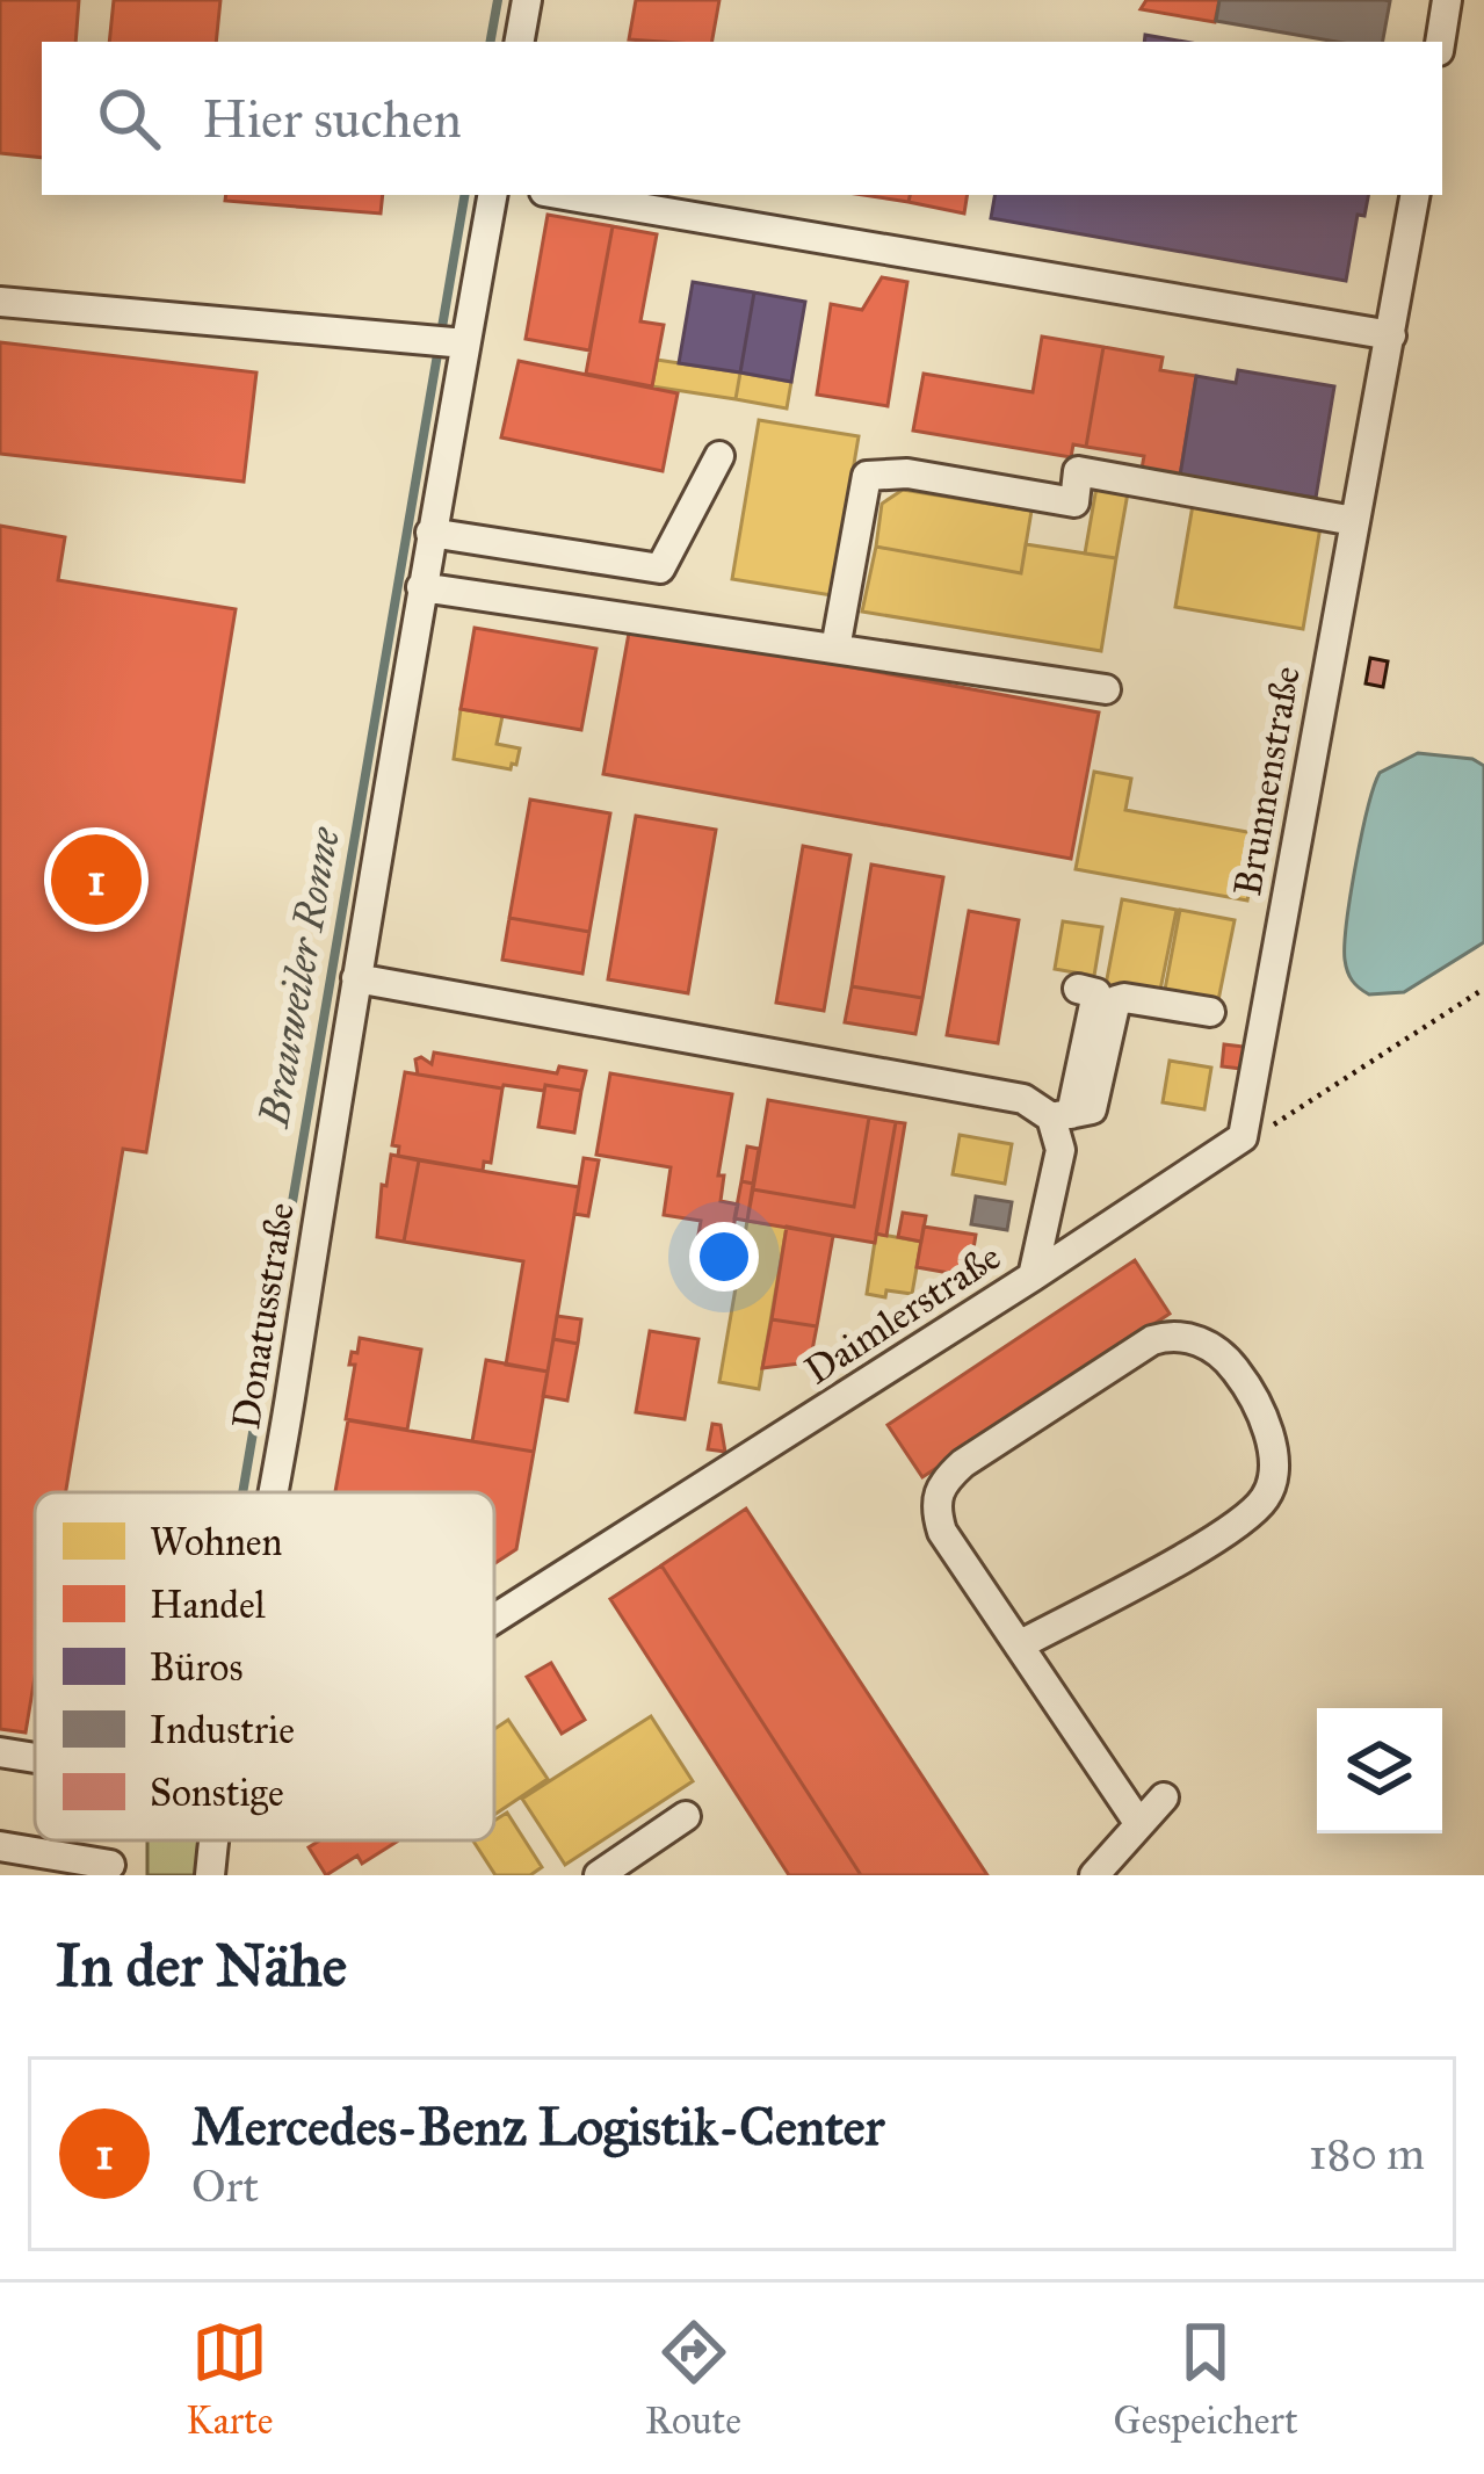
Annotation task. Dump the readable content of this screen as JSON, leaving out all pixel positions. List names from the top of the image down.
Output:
{
  "streets": {
    "street": ["Brunnenstraße", "Daimlerstraße", "Donatusstraße"]
  },
  "water": ["Brauweiler Ronne"],
  "legend": [
    "Wohnen",
    "Handel",
    "Büros",
    "Industrie",
    "Sonstige"
  ],
  "page": {
    "search": "Hier suchen",
    "pins": "1",
    "heading": "In der Nähe",
    "list": [
      {
        "mark": "1",
        "name": "Mercedes-Benz Logistik-Center",
        "note": "Ort",
        "value": "180 m"
      }
    ],
    "nav": ["Karte", "Route", "Gespeichert"]
  }
}
